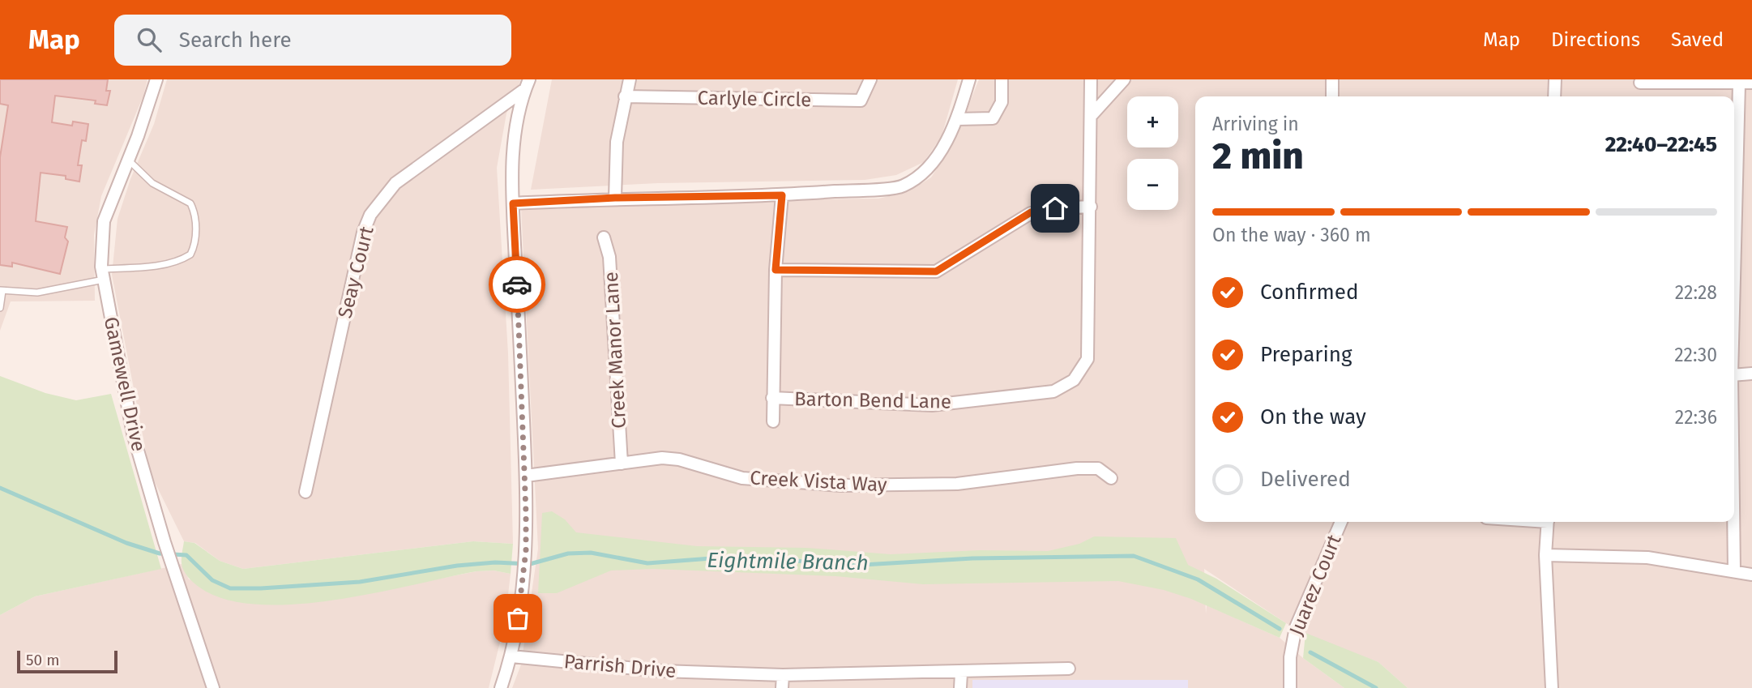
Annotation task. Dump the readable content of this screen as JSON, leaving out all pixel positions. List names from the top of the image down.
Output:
{
  "streets": {
    "street": [
      "Carlyle Circle",
      "Seay Court",
      "Creek Manor Lane",
      "Gamewell Drive",
      "Barton Bend Lane",
      "Creek Vista Way",
      "Juarez Court",
      "Parrish Drive"
    ]
  },
  "crossings": [
    ["Creek Manor Lane", "Creek Vista Way"]
  ],
  "water": ["Eightmile Branch"],
  "scale_bar": "50 m",
  "page": {
    "header": "Map",
    "search": "Search here",
    "nav": ["Map", "Directions", "Saved"],
    "map_buttons": ["+", "−"],
    "heading": ["2 min", "Arriving in", "22:40–22:45"],
    "bar": "On the way · 360 m",
    "list": [
      ["Confirmed", "22:28"],
      ["Preparing", "22:30"],
      ["On the way", "22:36"],
      "Delivered"
    ],
    "scale": "50 m"
  }
}
